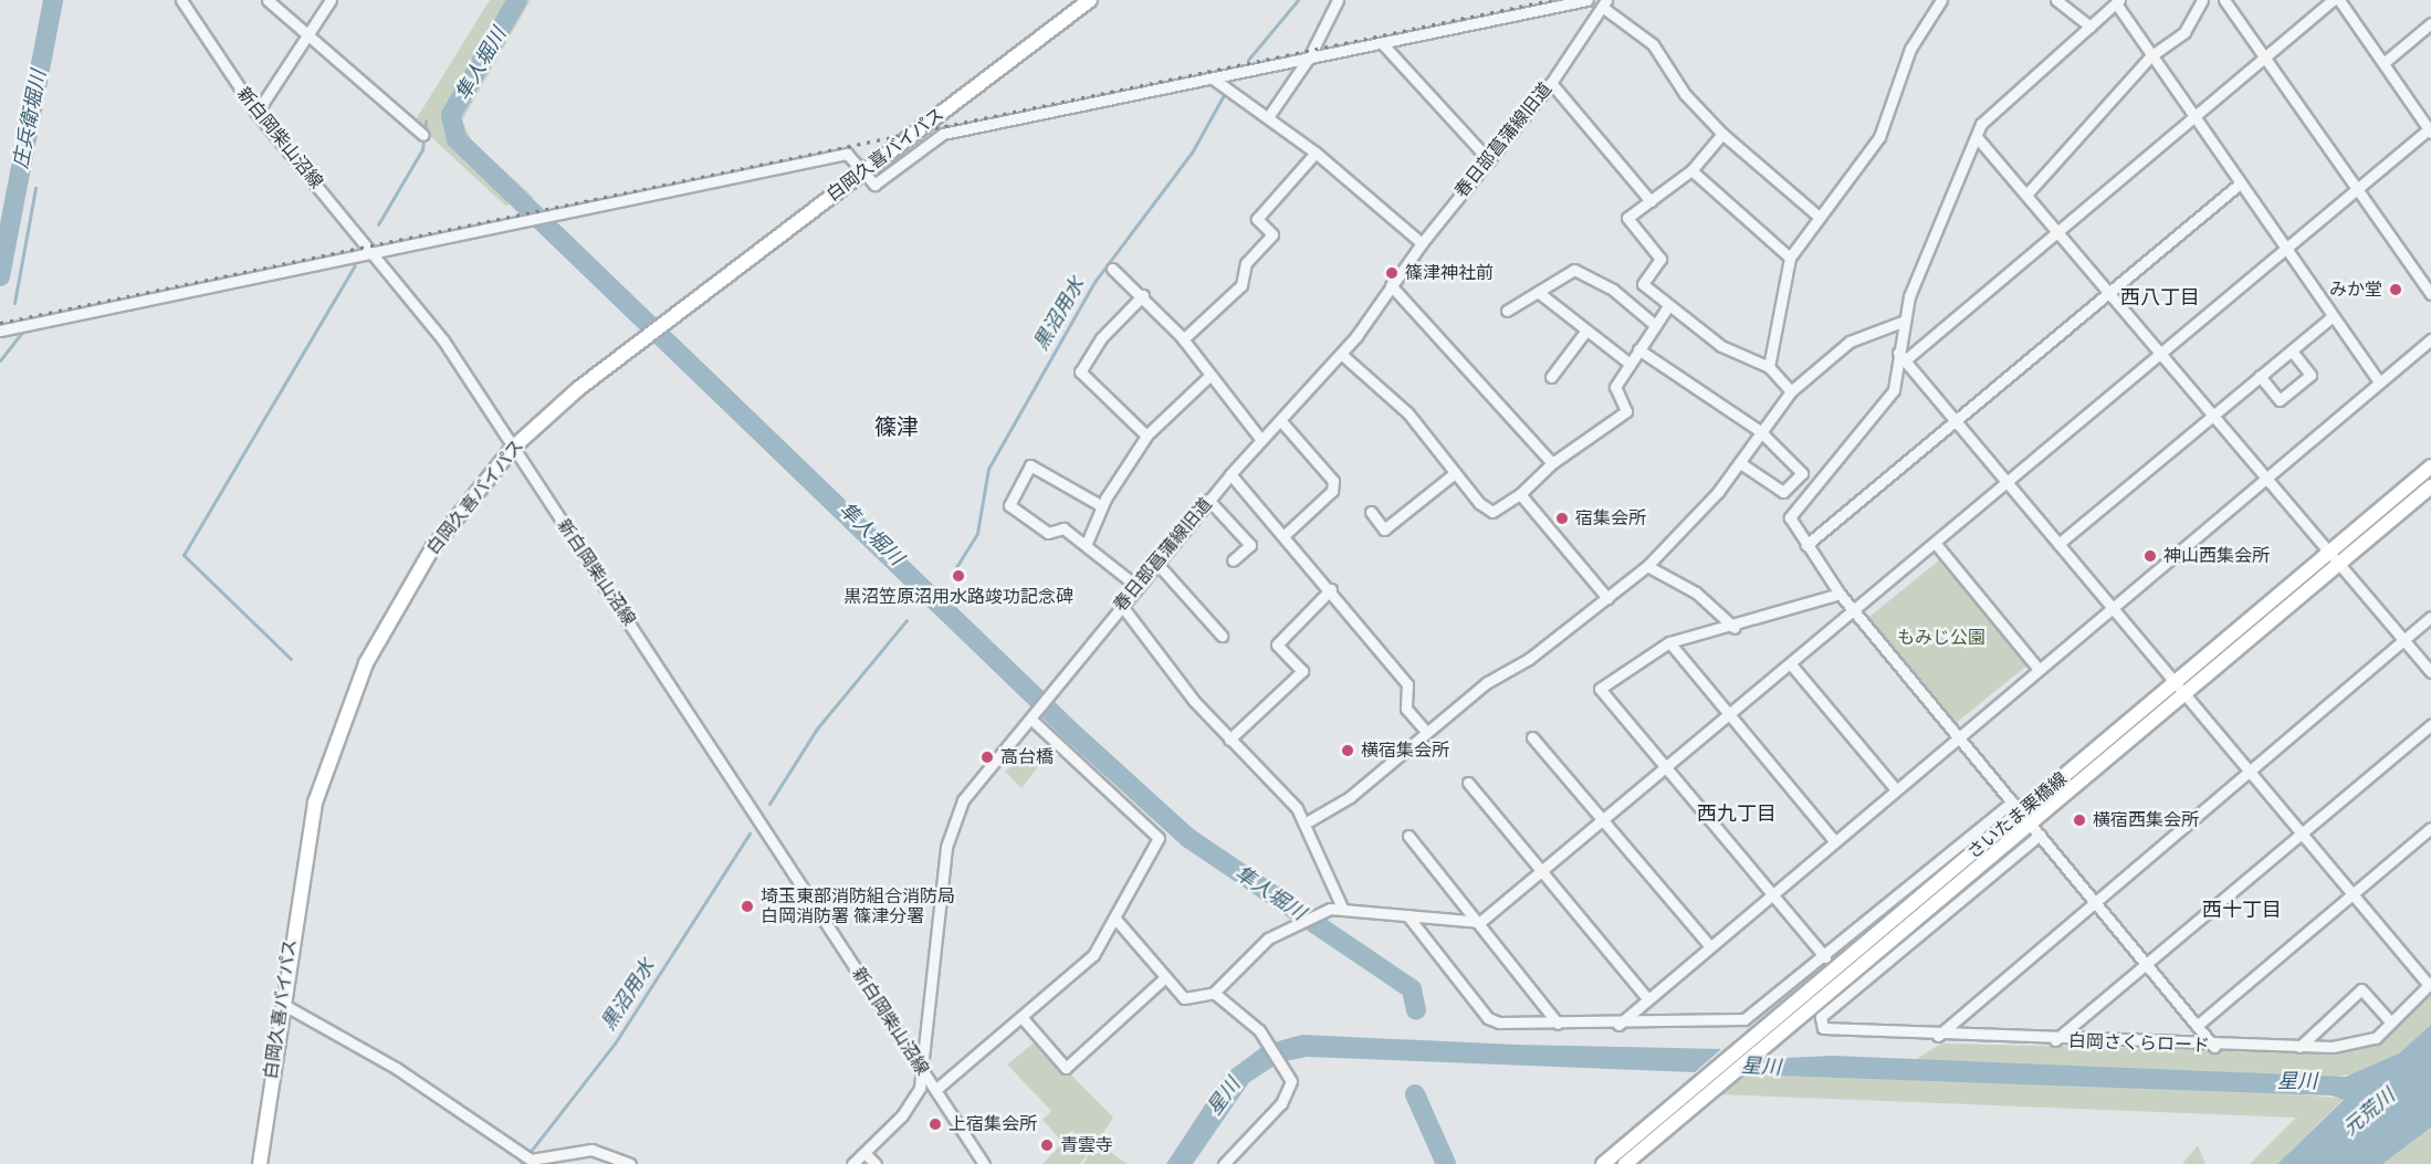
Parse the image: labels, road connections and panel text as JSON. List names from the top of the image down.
{
  "streets": {
    "main road": ["白岡久喜バイパス", "さいたま栗橋線"],
    "street": ["新白岡柴山沼線", "春日部菖蒲線旧道", "白岡さくらロード"]
  },
  "crossings": [
    ["新白岡柴山沼線", "春日部菖蒲線旧道"],
    ["新白岡柴山沼線", "白岡久喜バイパス"]
  ],
  "districts": [
    "西八丁目",
    "篠津",
    "西九丁目",
    "西十丁目"
  ],
  "water": [
    "隼人堀川",
    "庄兵衛堀川",
    "黒沼用水",
    "星川",
    "元荒川"
  ],
  "parks": ["もみじ公園"],
  "places": [
    "篠津神社前",
    "みか堂",
    "宿集会所",
    "神山西集会所",
    "黒沼笠原沼用水路竣功記念碑",
    "横宿集会所",
    "高台橋",
    "横宿西集会所",
    "埼玉東部消防組合消防局 白岡消防署 篠津分署",
    "上宿集会所",
    "青雲寺"
  ]
}
